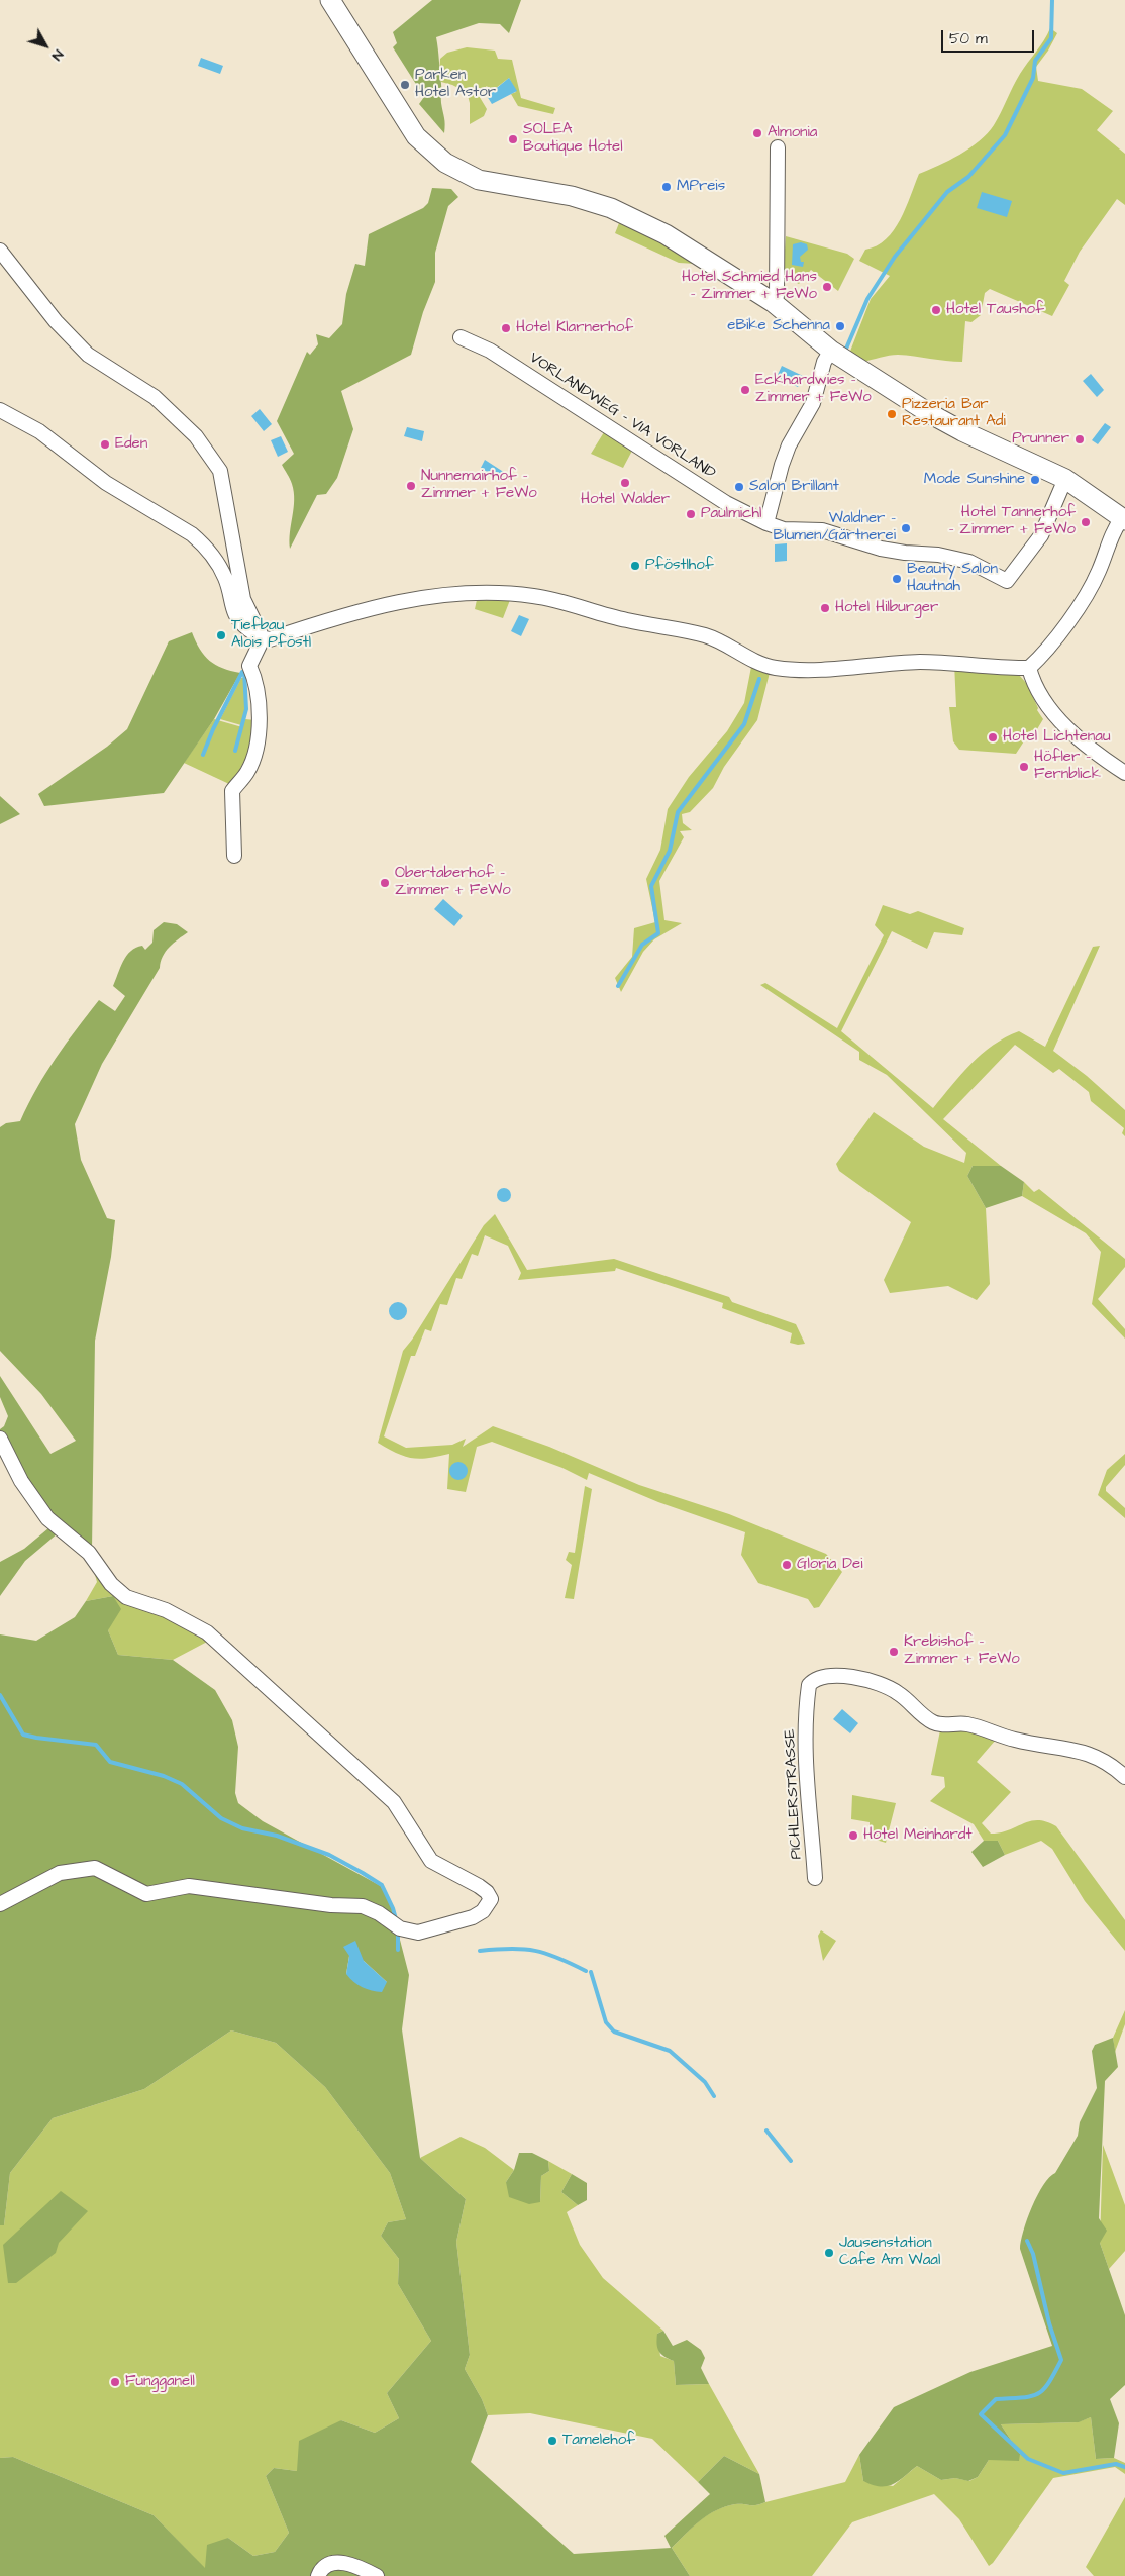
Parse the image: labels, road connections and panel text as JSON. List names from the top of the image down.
{
  "streets": {
    "street": ["VORLANDWEG - VIA VORLAND", "PICHLERSTRASSE"]
  },
  "places": [
    "Parken Hotel Astor",
    "Almonia",
    "SOLEA Boutique Hotel",
    "MPreis",
    "Hotel Schmied Hans - Zimmer + FeWo",
    "Hotel Taushof",
    "eBike Schenna",
    "Hotel Klarnerhof",
    "Eckhardwies - Zimmer + FeWo",
    "Pizzeria Bar Restaurant Adi",
    "Prunner",
    "Eden",
    "Mode Sunshine",
    "Hotel Walder",
    "Nunnemairhof - Zimmer + FeWo",
    "Salon Brillant",
    "Paulmichl",
    "Hotel Tannerhof - Zimmer + FeWo",
    "Waldner - Blumen/Gärtnerei",
    "Pföstlhof",
    "Beauty Salon Hautnah",
    "Hotel Hilburger",
    "Tiefbau Alois Pföstl",
    "Hotel Lichtenau",
    "Höfler - Fernblick",
    "Obertaberhof - Zimmer + FeWo",
    "Gloria Dei",
    "Krebishof - Zimmer + FeWo",
    "Hotel Meinhardt",
    "Jausenstation Cafe Am Waal",
    "Fungganell",
    "Tamelehof"
  ],
  "scale_bar": "50 m",
  "north": "bottom right"
}
